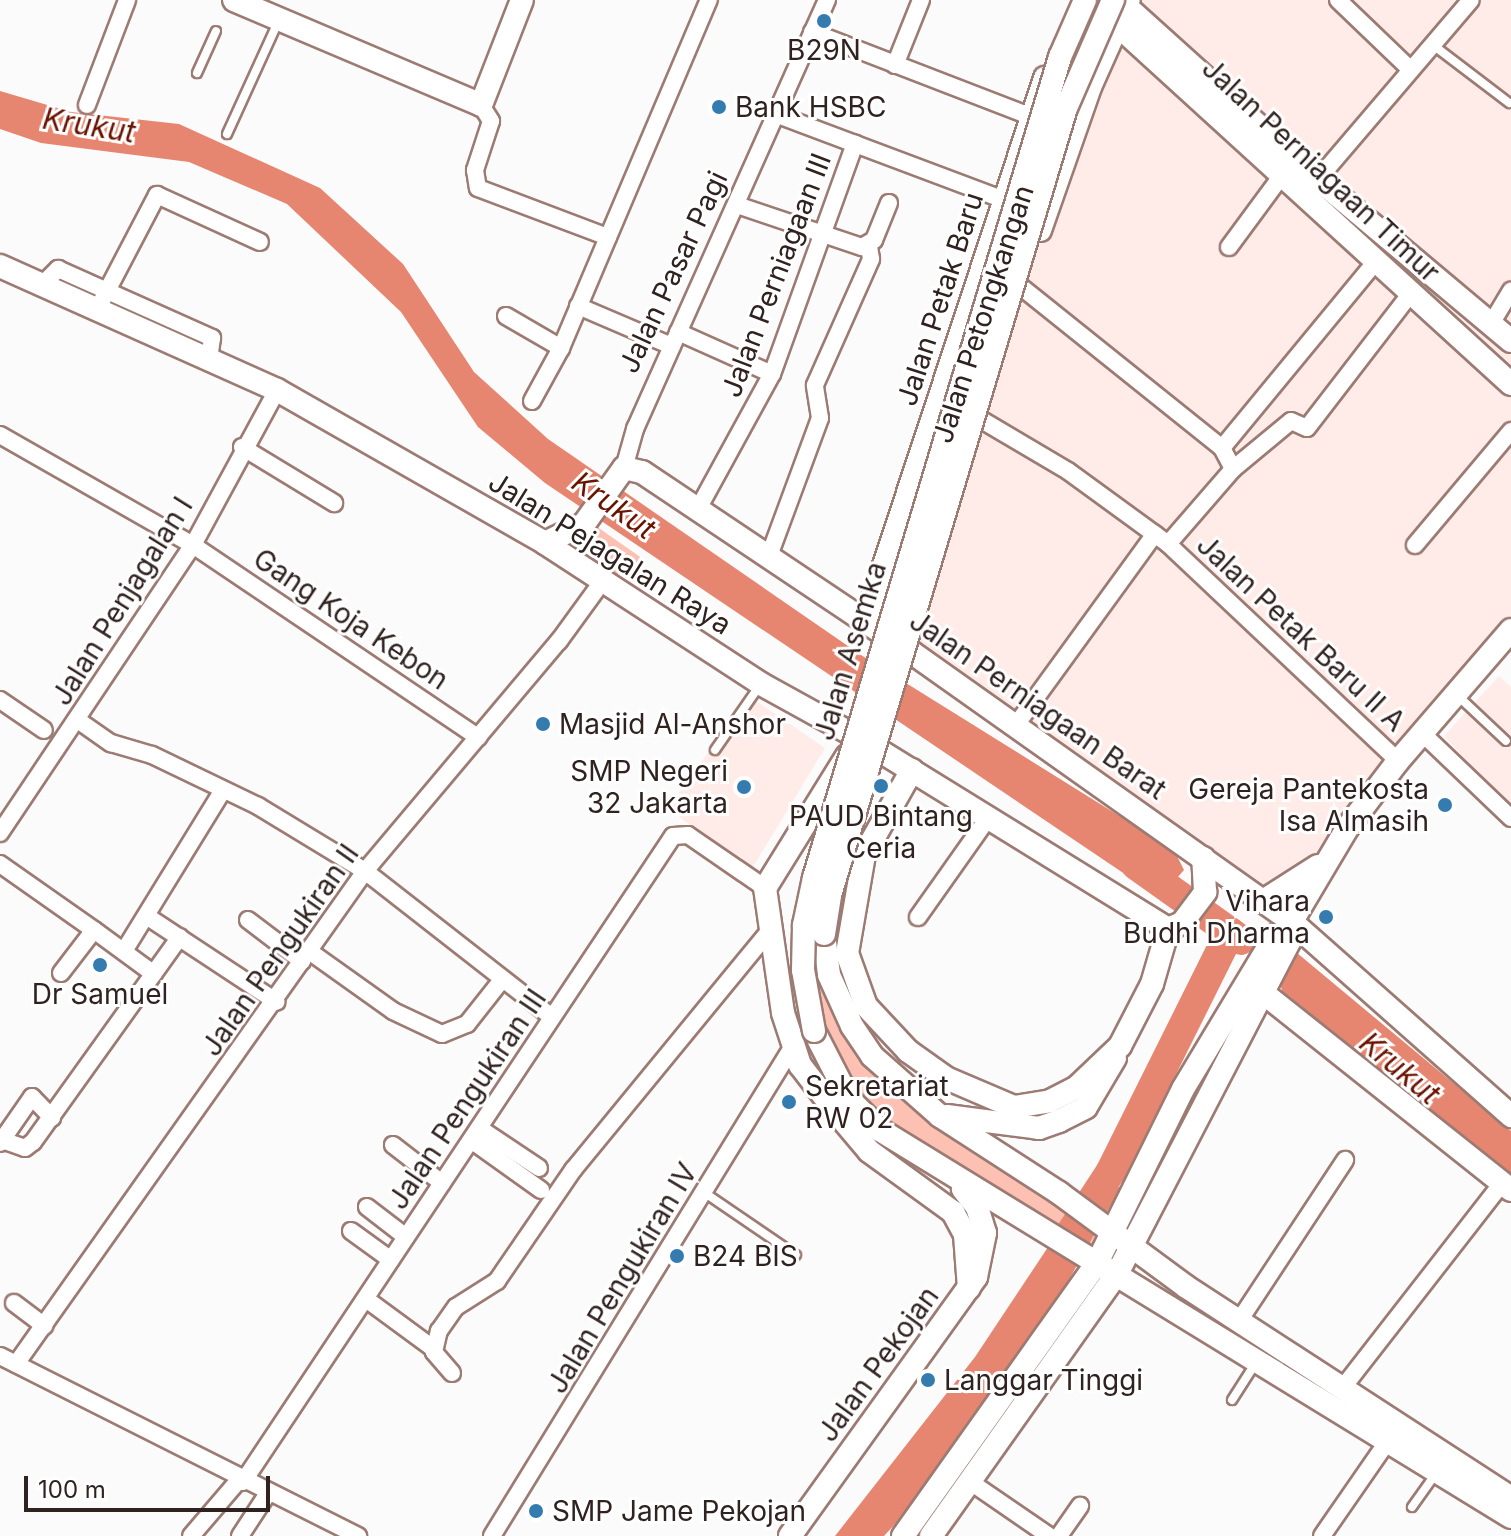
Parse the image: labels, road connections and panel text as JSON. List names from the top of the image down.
{
  "streets": {
    "street": [
      "Jalan Perniagaan Timur",
      "Jalan Pasar Pagi",
      "Jalan Perniagaan III",
      "Jalan Petak Baru",
      "Jalan Petongkangan",
      "Jalan Pejagalan Raya",
      "Jalan Penjagalan I",
      "Gang Koja Kebon",
      "Jalan Petak Baru II A",
      "Jalan Asemka",
      "Jalan Perniagaan Barat",
      "Jalan Pengukiran II",
      "Jalan Pengukiran III",
      "Jalan Pengukiran IV",
      "Jalan Pekojan"
    ]
  },
  "crossings": [
    ["Jalan Perniagaan Timur", "Jalan Petak Baru"],
    ["Jalan Perniagaan Timur", "Jalan Petongkangan"],
    ["Jalan Perniagaan Timur", "Jalan Petak Baru II A"],
    ["Jalan Perniagaan Timur", "Jalan Asemka"],
    ["Jalan Pasar Pagi", "Jalan Perniagaan III"],
    ["Jalan Pasar Pagi", "Jalan Pejagalan Raya"],
    ["Jalan Pasar Pagi", "Jalan Perniagaan Barat"],
    ["Jalan Perniagaan III", "Jalan Petak Baru"],
    ["Jalan Perniagaan III", "Jalan Perniagaan Barat"],
    ["Jalan Petak Baru", "Jalan Asemka"],
    ["Jalan Petak Baru", "Jalan Perniagaan Barat"],
    ["Jalan Petongkangan", "Jalan Petak Baru II A"],
    ["Jalan Petongkangan", "Jalan Asemka"],
    ["Jalan Petongkangan", "Jalan Perniagaan Barat"],
    ["Jalan Pejagalan Raya", "Jalan Penjagalan I"],
    ["Jalan Pejagalan Raya", "Jalan Pengukiran II"],
    ["Jalan Penjagalan I", "Gang Koja Kebon"],
    ["Gang Koja Kebon", "Jalan Pengukiran II"],
    ["Jalan Petak Baru II A", "Jalan Perniagaan Barat"],
    ["Jalan Pengukiran III", "Jalan Pekojan"],
    ["Jalan Pengukiran IV", "Jalan Pekojan"]
  ],
  "water": ["Krukut"],
  "places": [
    "B29N",
    "Bank HSBC",
    "Masjid Al-Anshor",
    "PAUD Bintang Ceria",
    "SMP Negeri 32 Jakarta",
    "Gereja Pantekosta Isa Almasih",
    "Vihara Budhi Dharma",
    "Dr Samuel",
    "Sekretariat RW 02",
    "B24 BIS",
    "Langgar Tinggi",
    "SMP Jame Pekojan"
  ],
  "scale_bar": "100 m"
}
